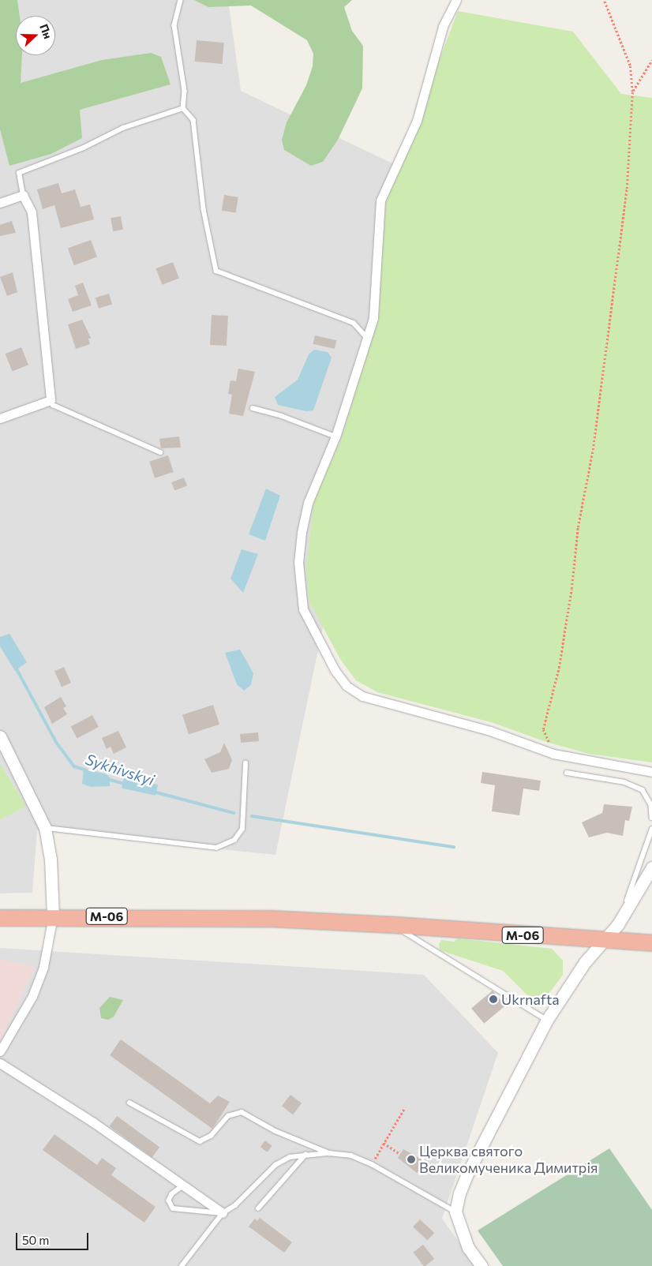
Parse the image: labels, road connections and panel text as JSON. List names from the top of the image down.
{
  "streets": {
    "highway": ["М-06"]
  },
  "water": ["Sykhivskyi"],
  "places": ["Ukrnafta", "Церква святого Великомученика Димитрія"],
  "scale_bar": "50 m",
  "north": "right"
}
